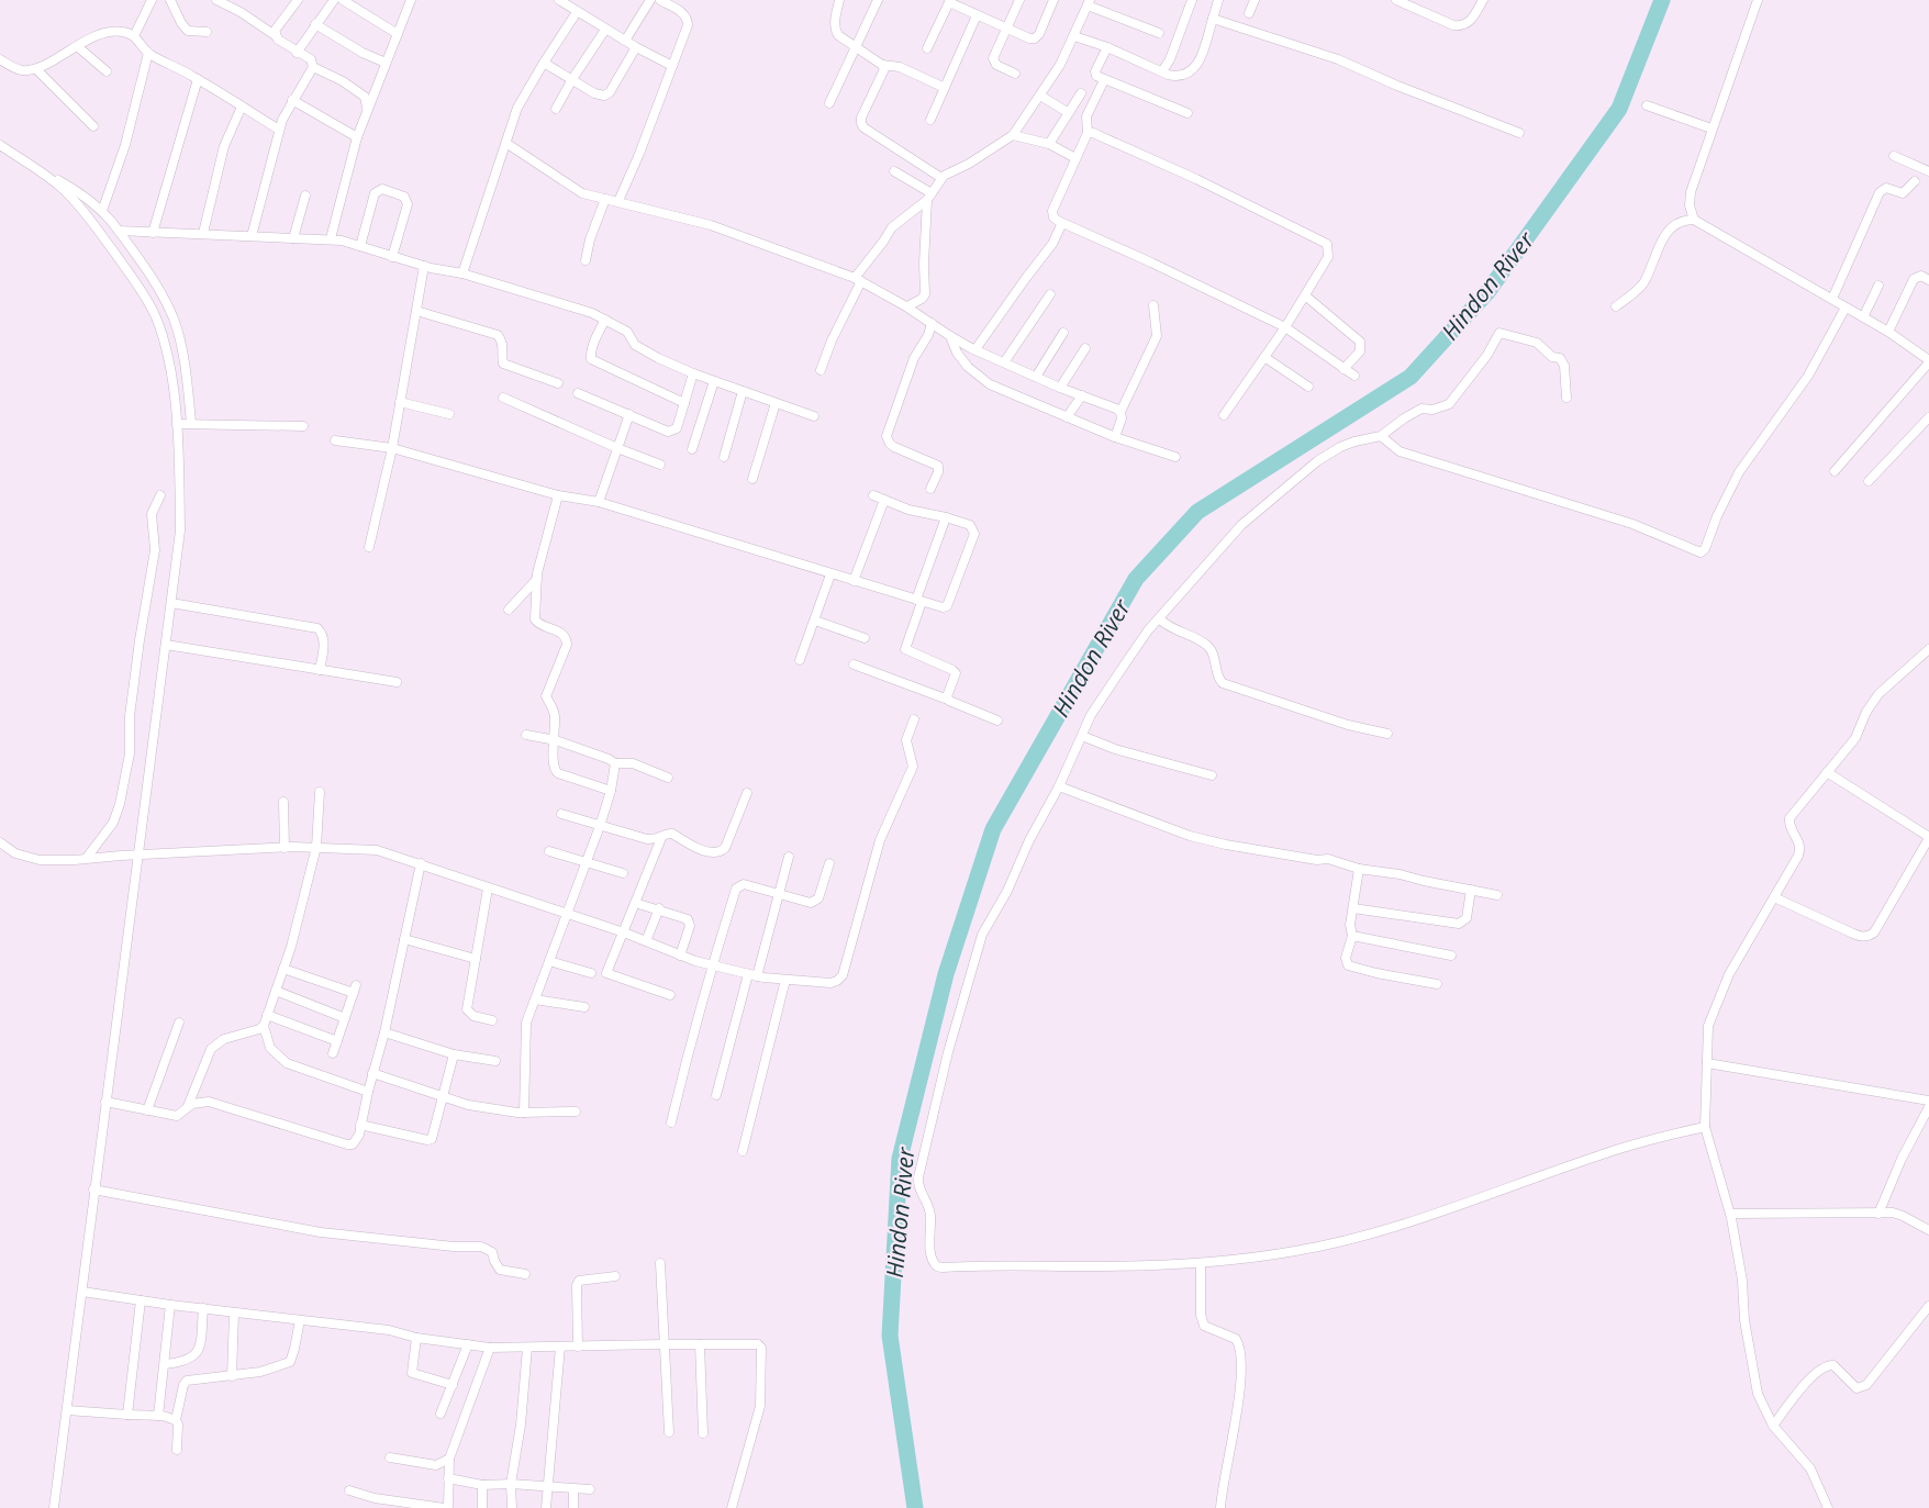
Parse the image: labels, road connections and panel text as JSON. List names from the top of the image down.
{
  "water": ["Hindon River"]
}
